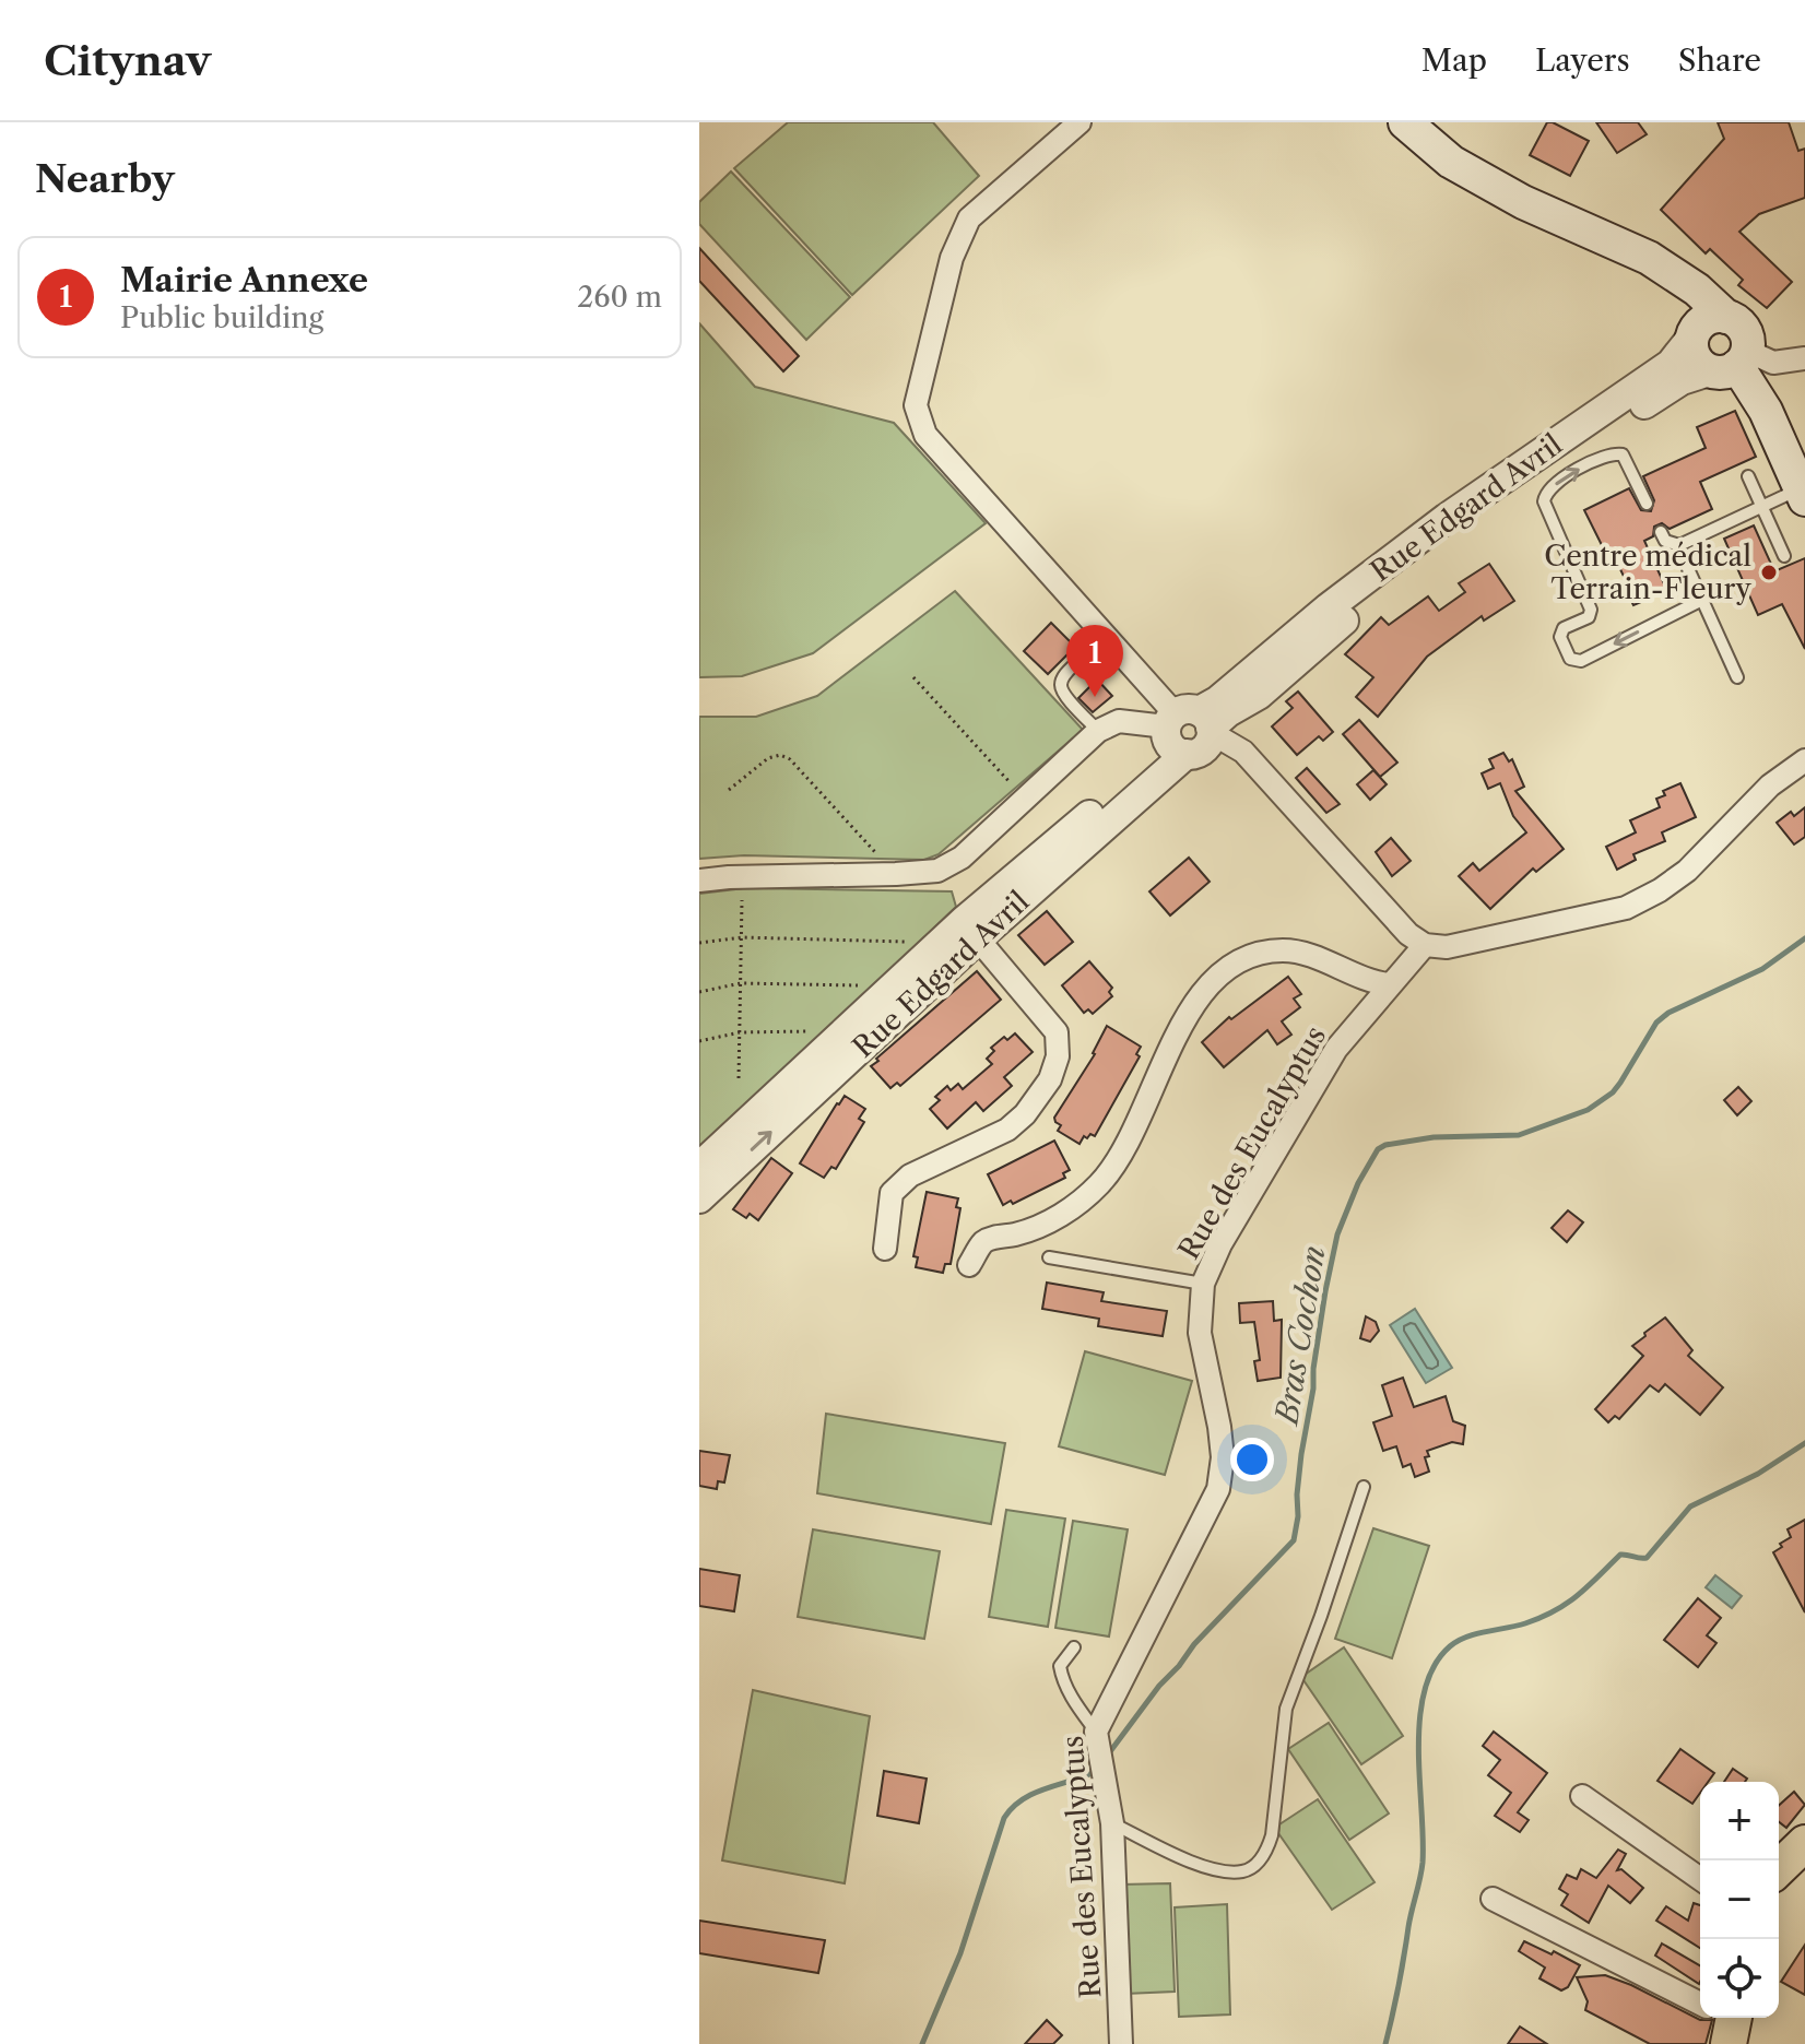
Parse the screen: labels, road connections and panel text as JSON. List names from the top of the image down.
{
  "streets": {
    "street": ["Rue Edgard Avril", "Rue des Eucalyptus"]
  },
  "water": ["Bras Cochon"],
  "places": ["Centre médical Terrain-Fleury"],
  "page": {
    "header": "Citynav",
    "nav": ["Map", "Layers", "Share"],
    "heading": "Nearby",
    "list": [
      {
        "mark": "1",
        "name": "Mairie Annexe",
        "note": "Public building",
        "value": "260 m"
      }
    ],
    "pins": "1",
    "map_buttons": ["+", "−"]
  }
}
